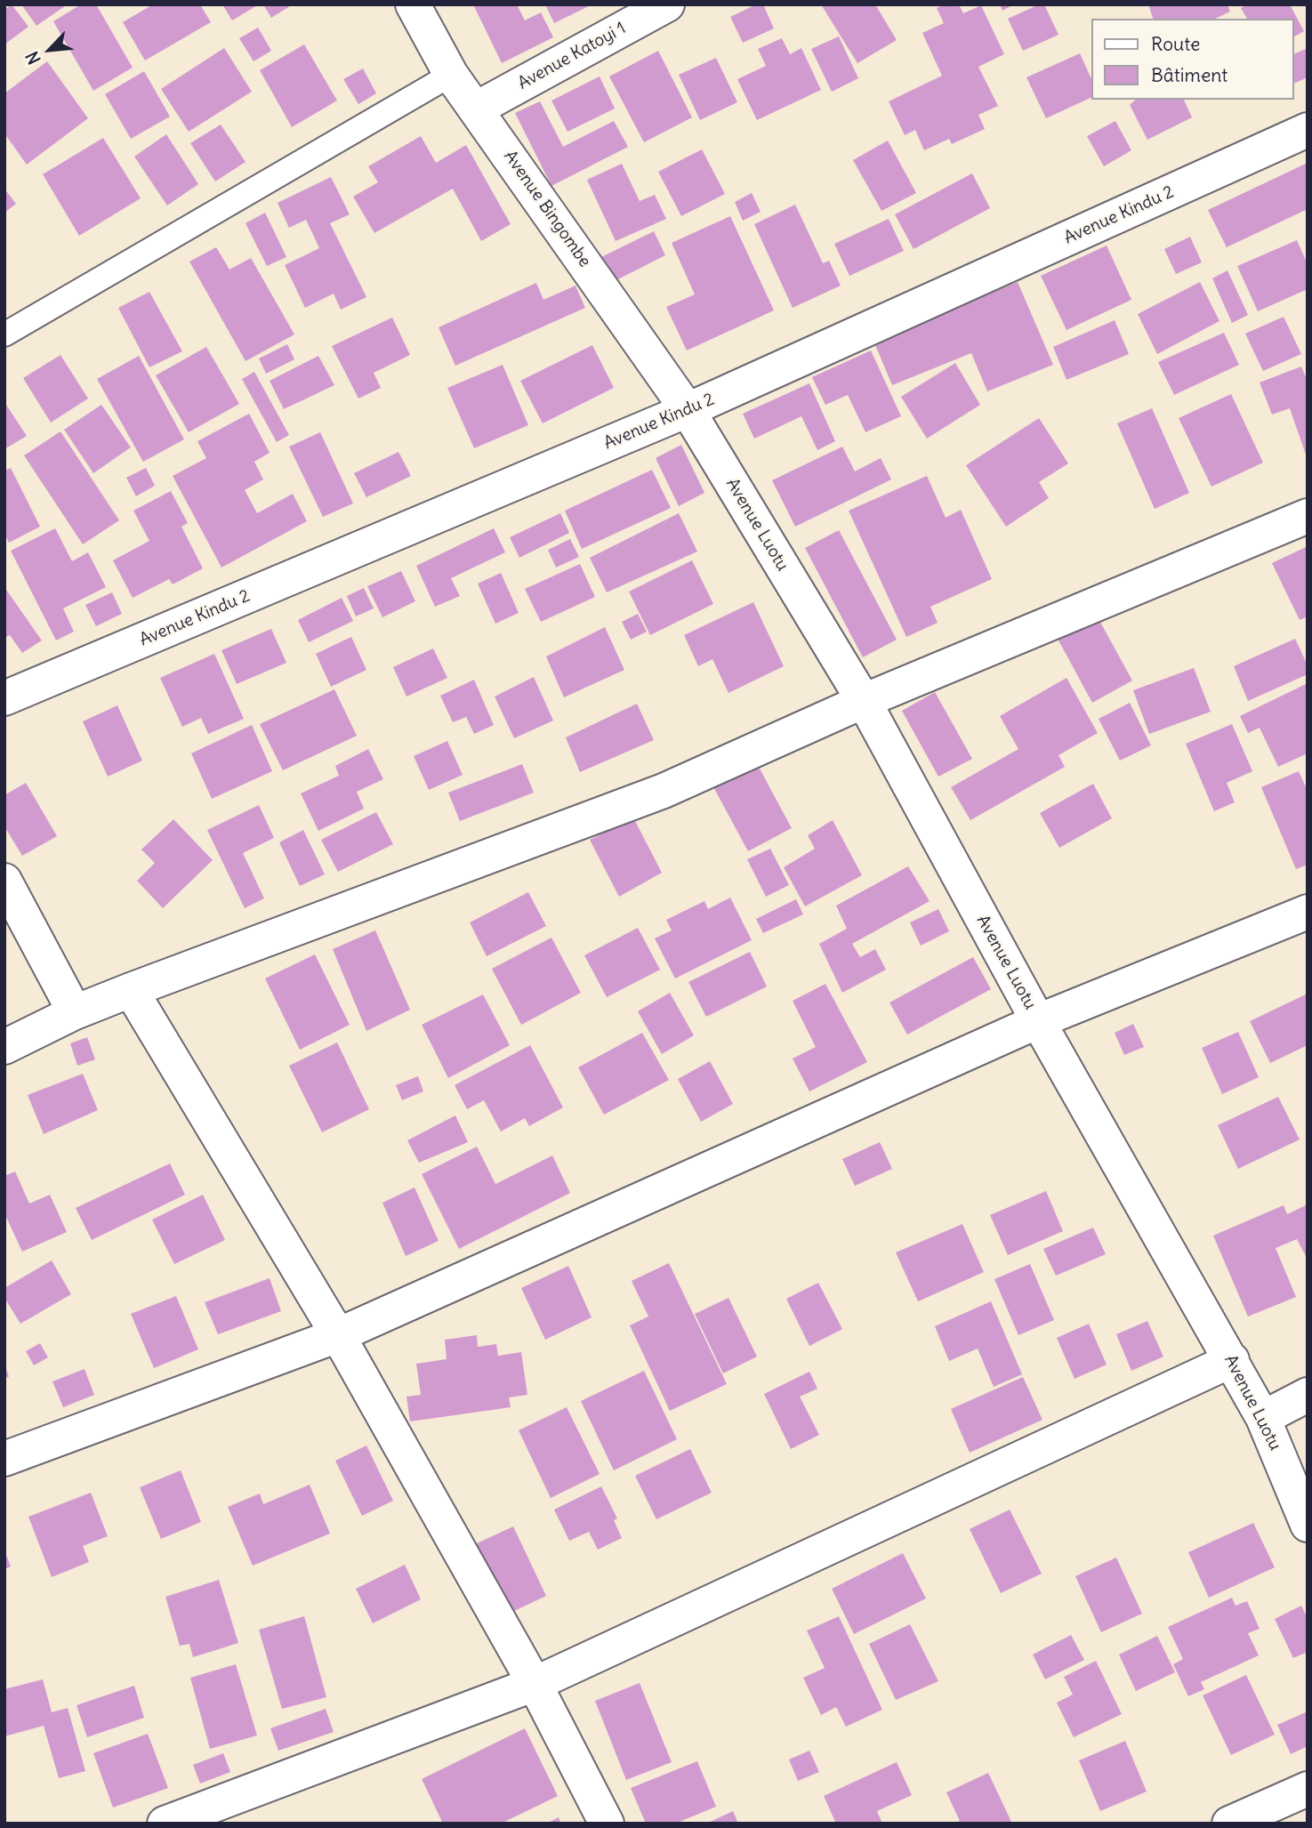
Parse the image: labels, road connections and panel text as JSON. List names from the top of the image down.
{
  "streets": {
    "street": [
      "Avenue Katoyi 1",
      "Avenue Bingombe",
      "Avenue Kindu 2",
      "Avenue Luotu"
    ]
  },
  "crossings": [
    ["Avenue Katoyi 1", "Avenue Bingombe"],
    ["Avenue Bingombe", "Avenue Kindu 2"],
    ["Avenue Bingombe", "Avenue Luotu"],
    ["Avenue Kindu 2", "Avenue Luotu"]
  ],
  "legend": ["Route", "Bâtiment"],
  "north": "bottom left"
}
